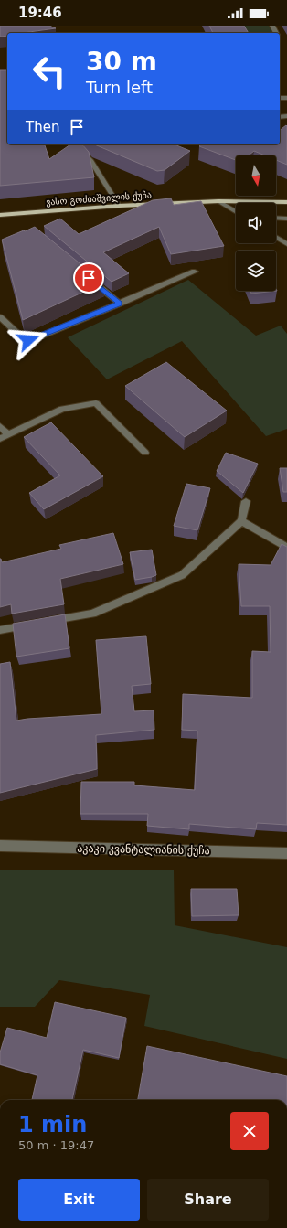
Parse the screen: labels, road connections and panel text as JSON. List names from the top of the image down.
{
  "streets": {
    "main road": ["ვასო გოძიაშვილის ქუჩა"],
    "street": ["აკაკი კვანტალიანის ქუჩა"]
  },
  "north": "bottom",
  "page": {
    "status": "19:46",
    "turn": ["30 m", "Turn left"],
    "then": "Then",
    "heading": ["1 min", "50 m · 19:47"],
    "buttons": ["Exit", "Share"]
  }
}
